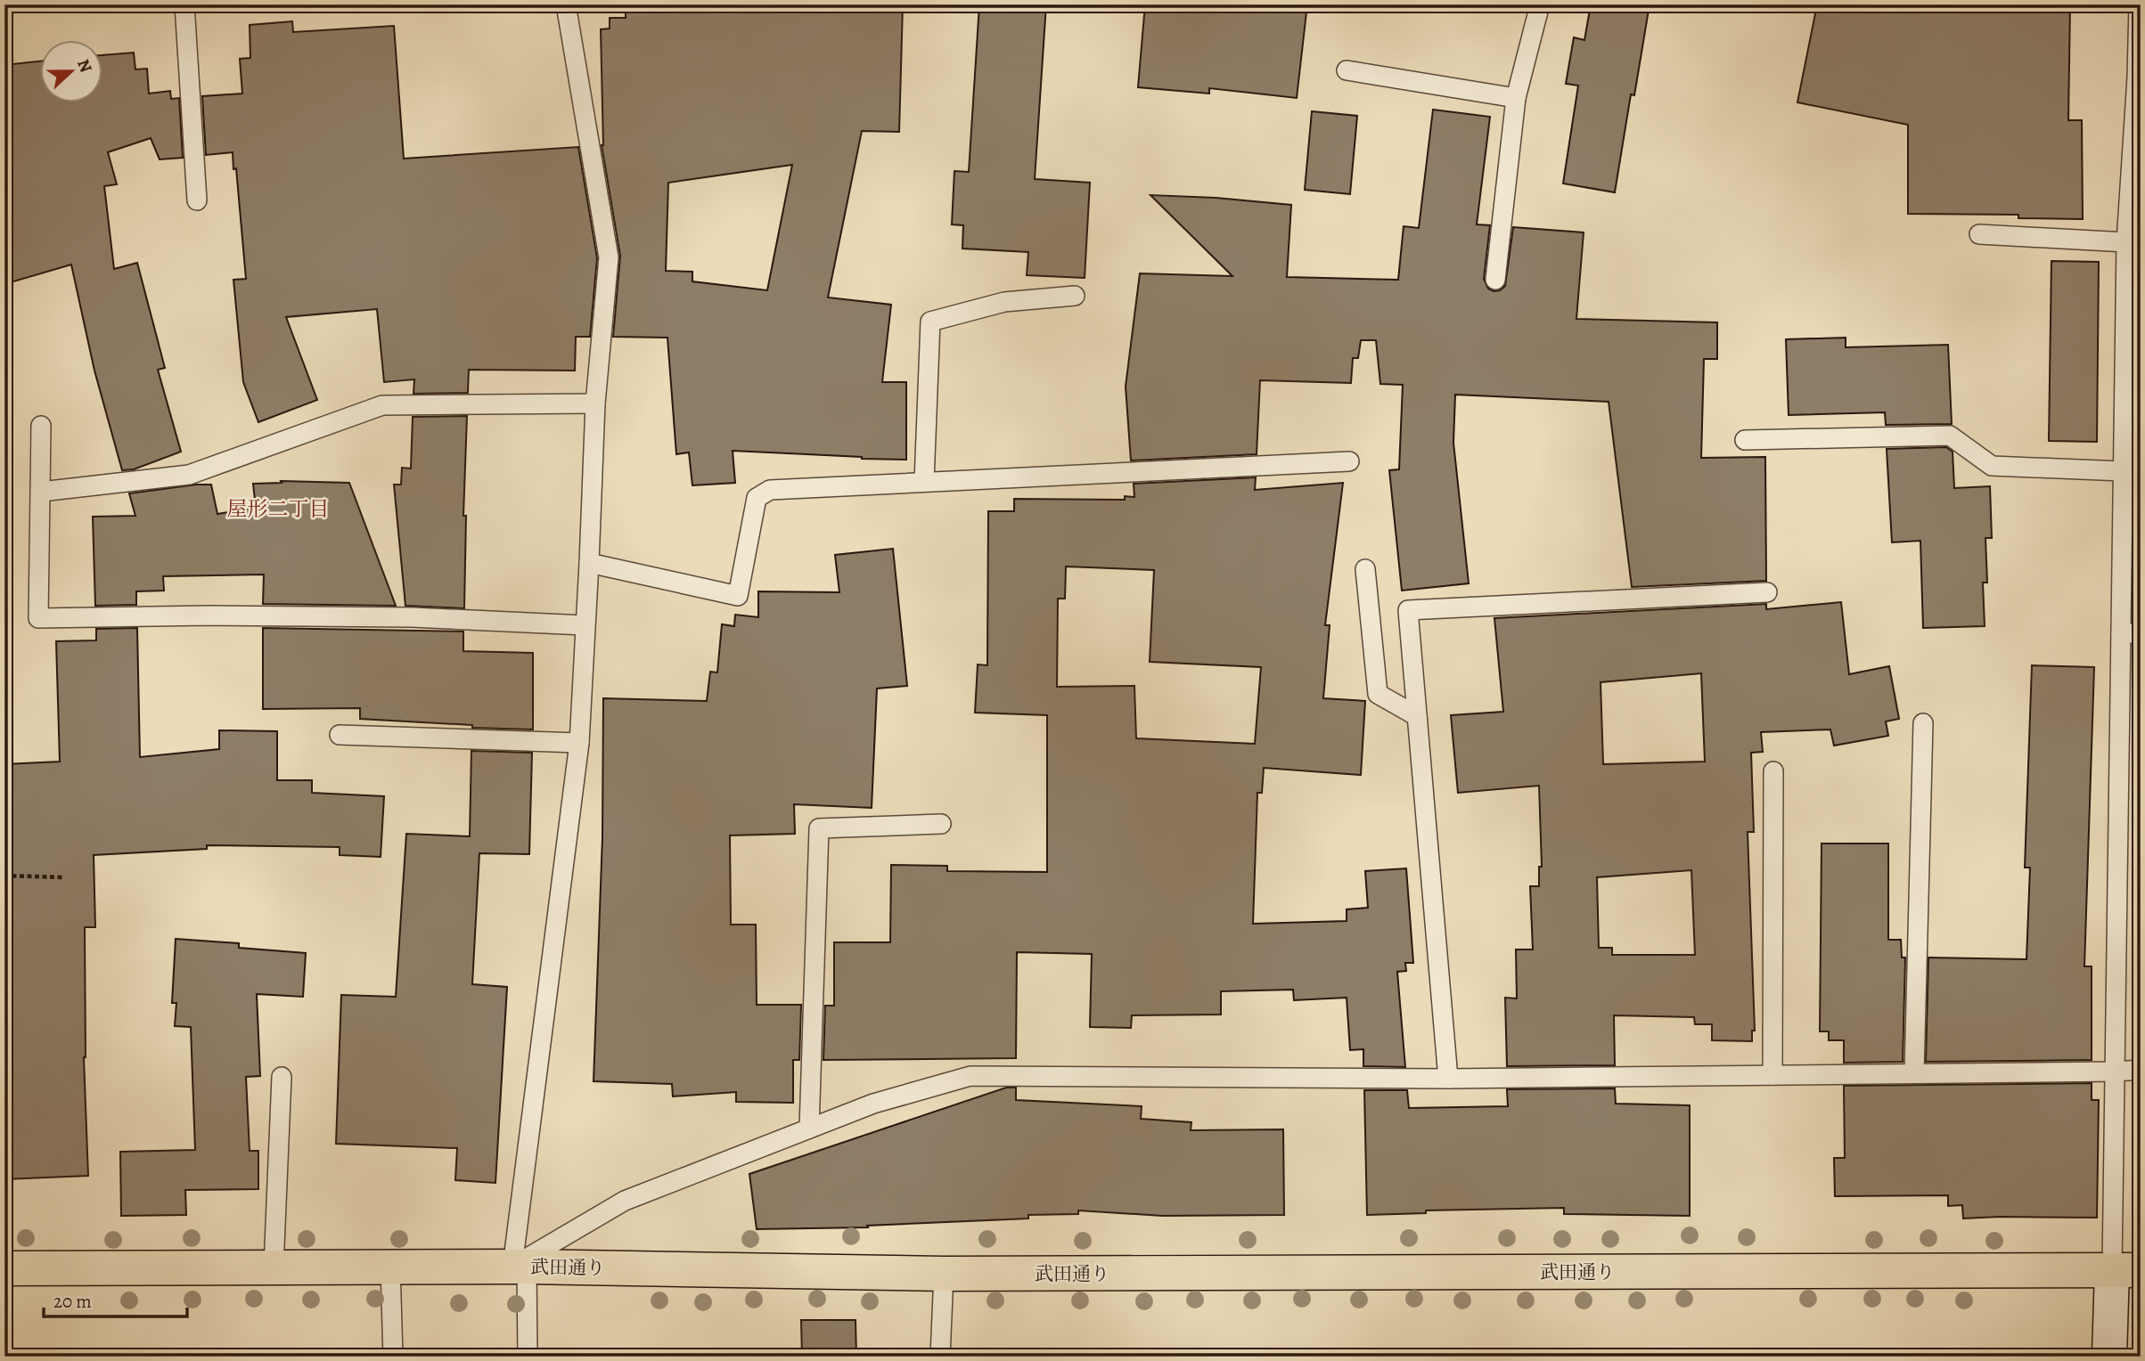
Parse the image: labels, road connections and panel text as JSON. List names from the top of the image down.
{
  "streets": {
    "main road": ["武田通り"]
  },
  "districts": ["屋形二丁目"],
  "scale_bar": "20 m",
  "north": "right"
}
